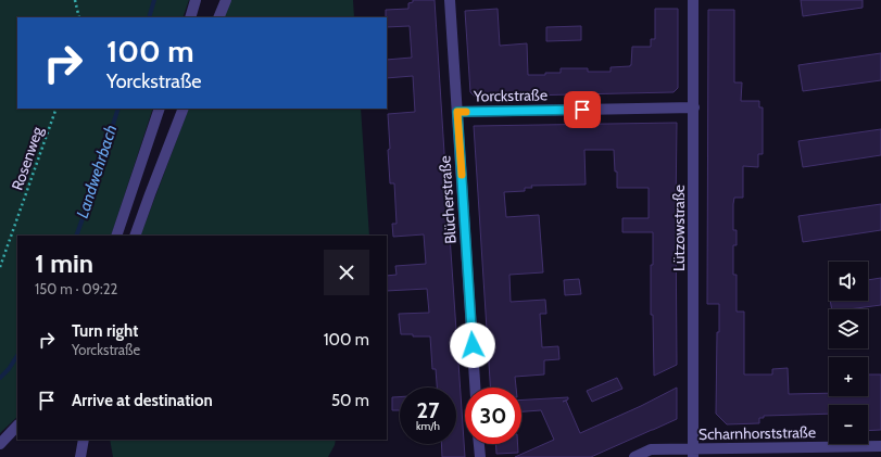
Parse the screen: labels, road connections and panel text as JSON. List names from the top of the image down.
{
  "streets": {
    "street": [
      "Yorckstraße",
      "Blücherstraße",
      "Lützowstraße",
      "Scharnhorststraße"
    ],
    "path": ["Rosenweg"]
  },
  "crossings": [
    ["Yorckstraße", "Blücherstraße"],
    ["Yorckstraße", "Lützowstraße"],
    ["Lützowstraße", "Scharnhorststraße"]
  ],
  "water": ["Landwehrbach"],
  "page": {
    "turn": ["100 m", "Yorckstraße"],
    "heading": ["1 min", "150 m · 09:22"],
    "map_buttons": ["+", "−"],
    "list": [
      {
        "name": "Turn right",
        "note": "Yorckstraße",
        "value": "100 m"
      },
      {
        "name": "Arrive at destination",
        "value": "50 m"
      }
    ],
    "speed": "27 km/h",
    "limit": "30"
  }
}
